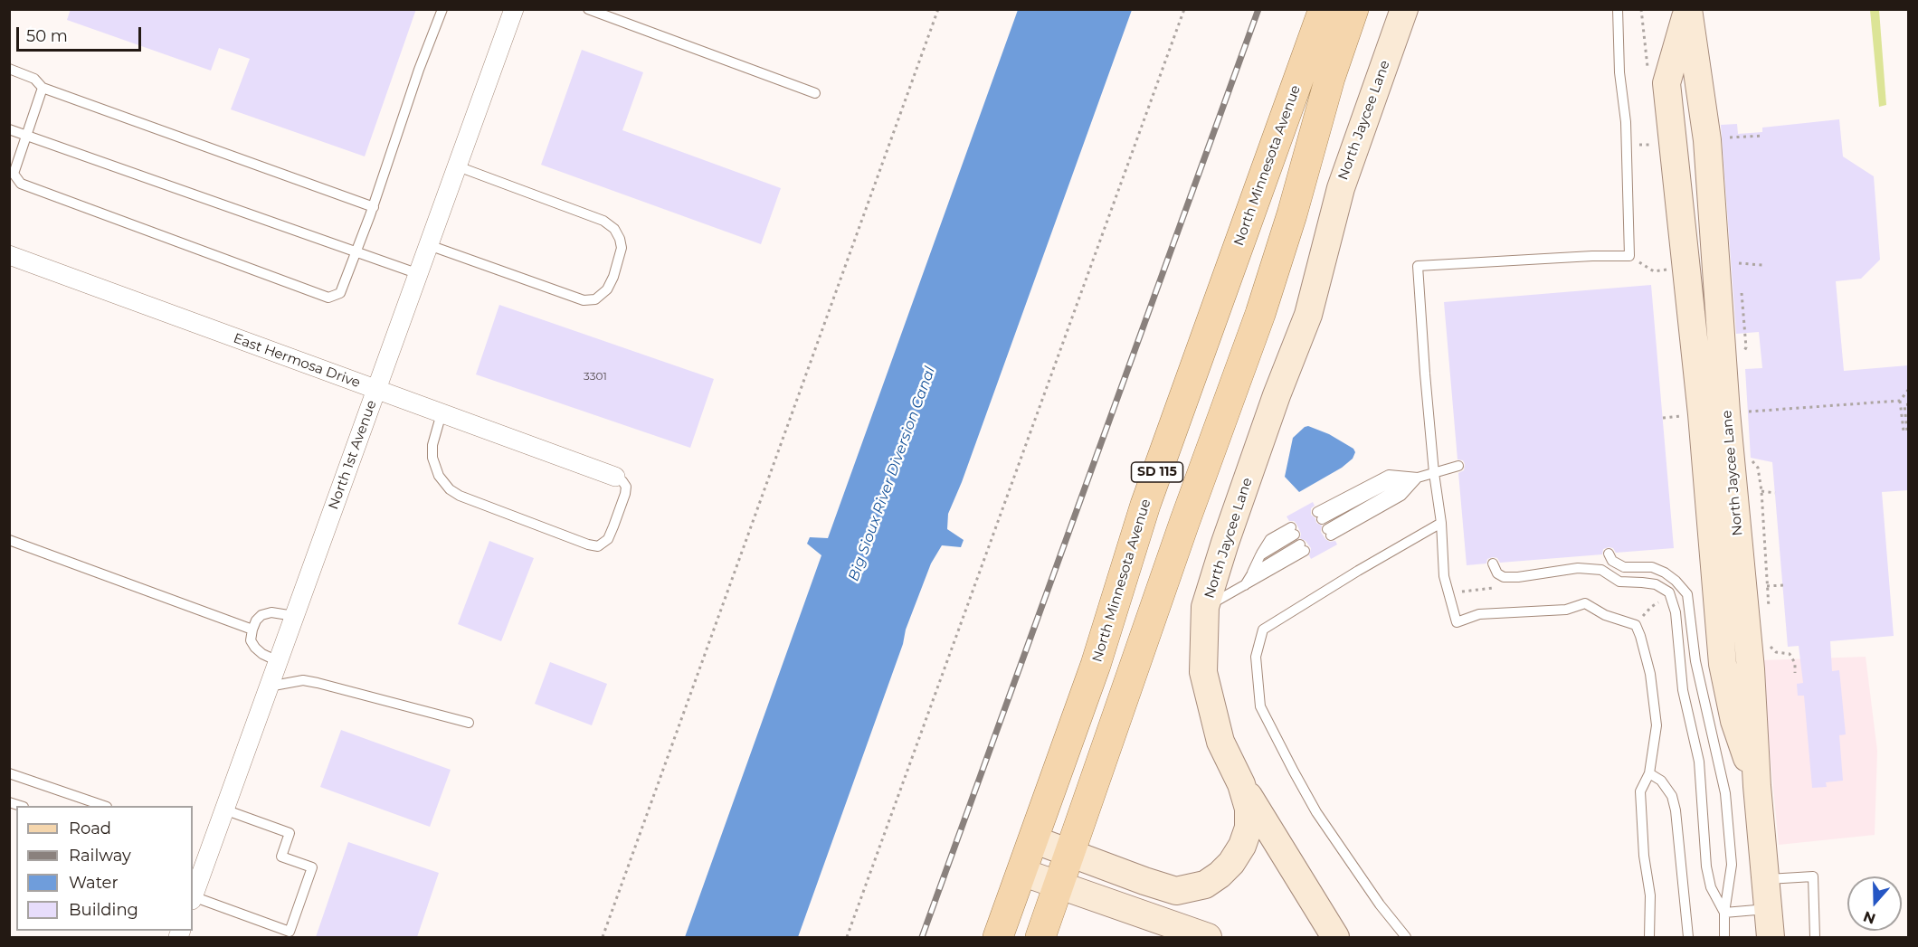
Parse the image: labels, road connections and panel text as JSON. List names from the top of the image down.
{
  "streets": {
    "main road": ["North Jaycee Lane", "North Minnesota Avenue", "SD 115"],
    "street": ["East Hermosa Drive", "North 1st Avenue"]
  },
  "crossings": [
    ["North Jaycee Lane", "North Minnesota Avenue"],
    ["North Jaycee Lane", "SD 115"],
    ["East Hermosa Drive", "North 1st Avenue"]
  ],
  "water": ["Big Sioux River Diversion Canal"],
  "house_numbers": ["3301"],
  "legend": [
    "Road",
    "Railway",
    "Water",
    "Building"
  ],
  "scale_bar": "50 m",
  "north": "bottom"
}
